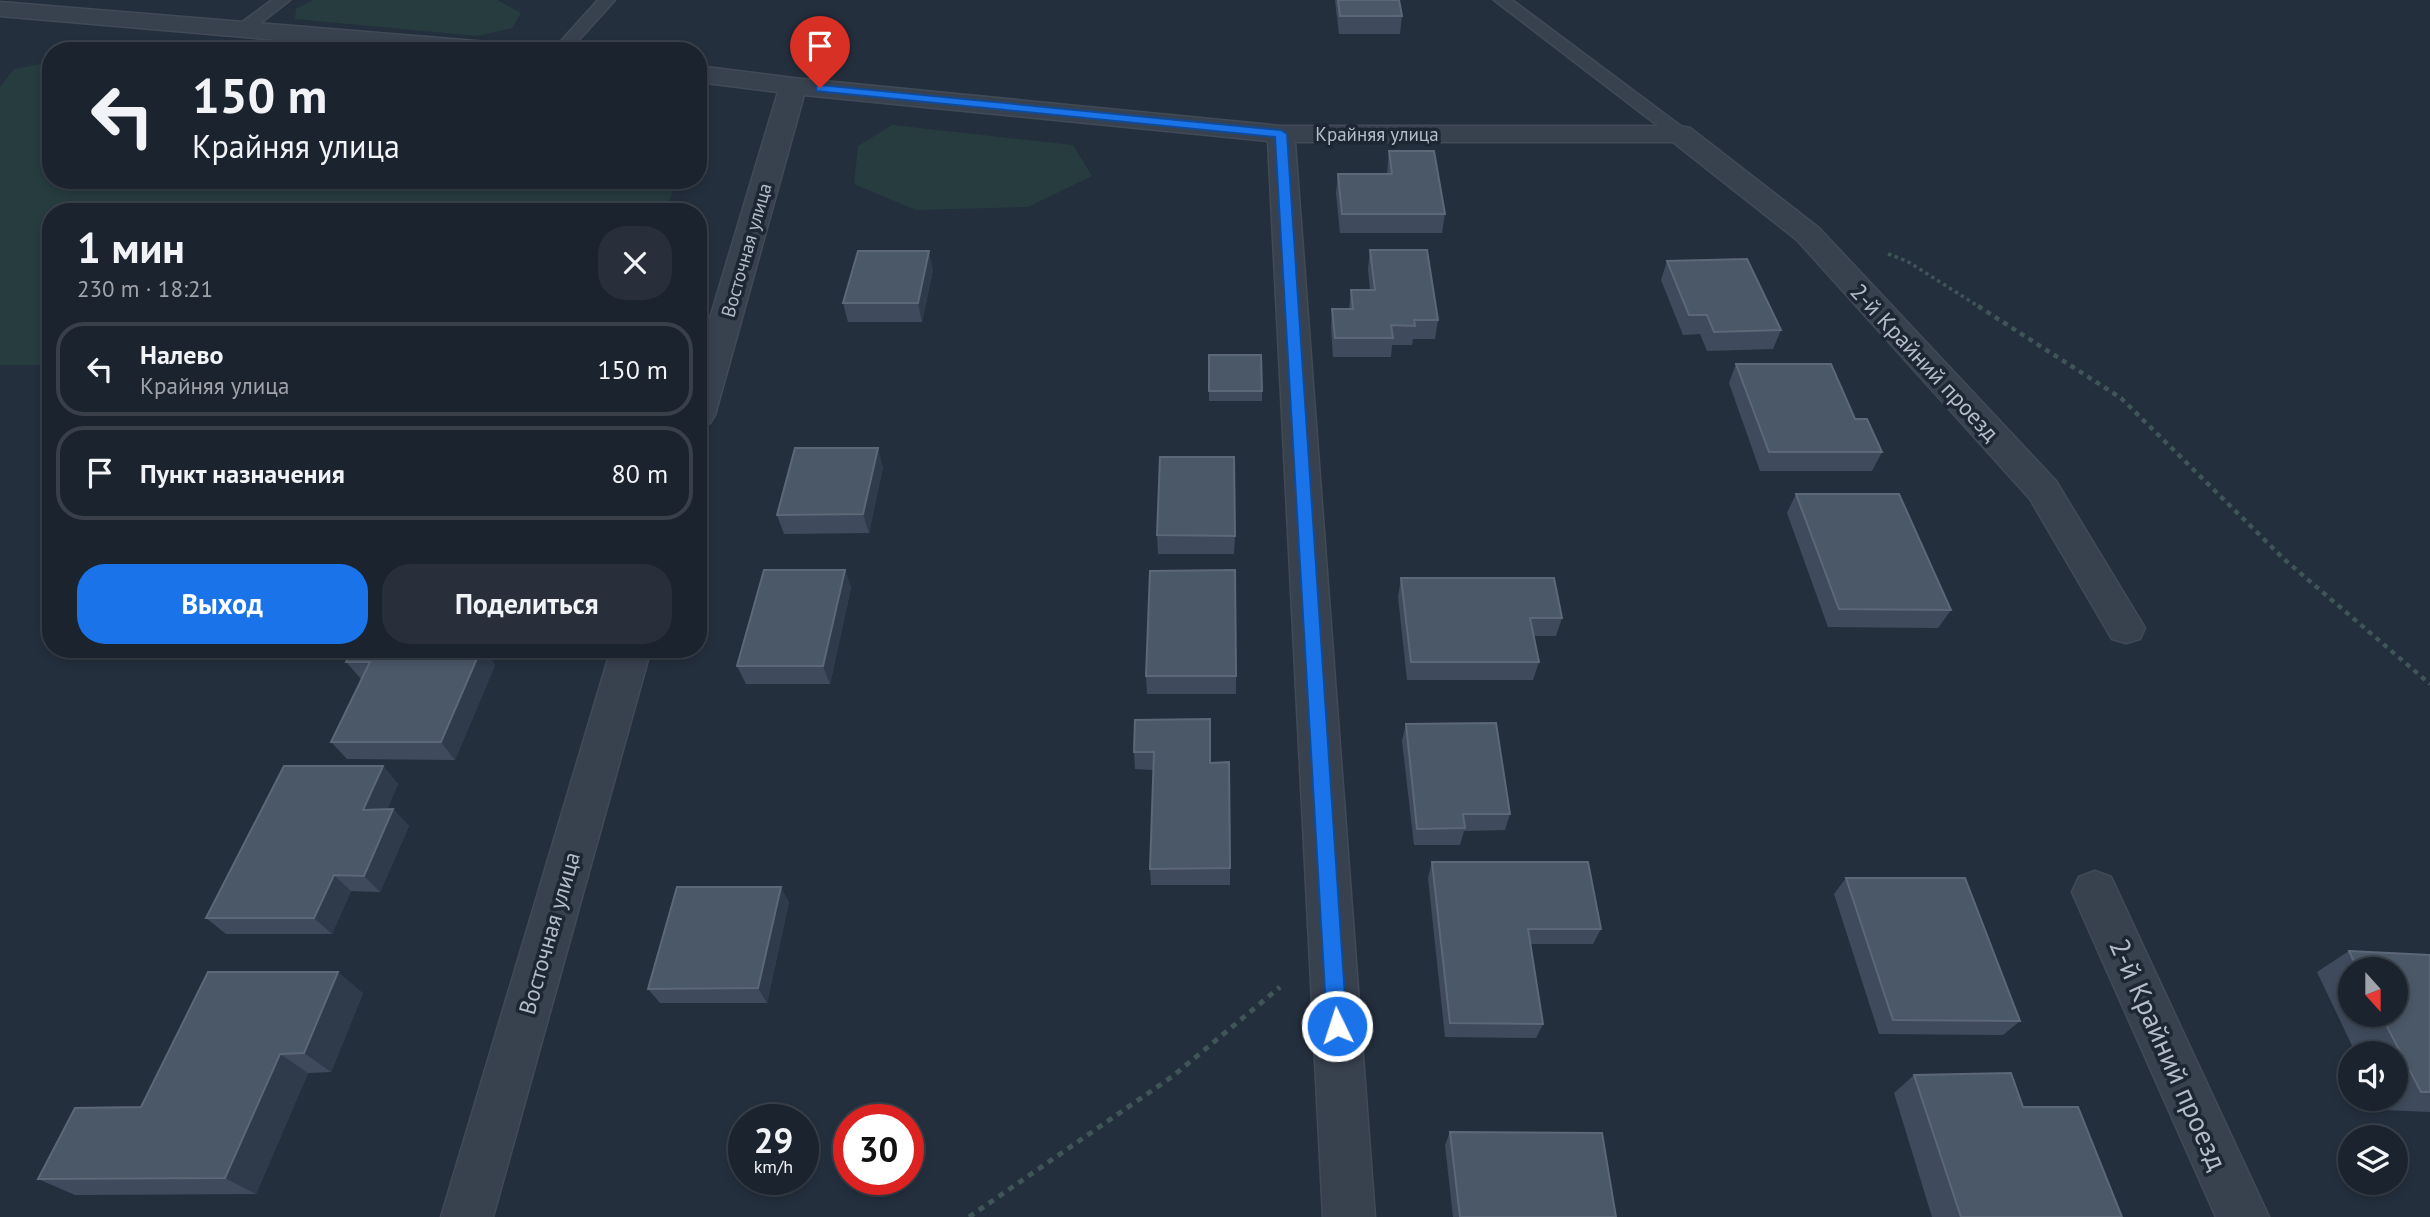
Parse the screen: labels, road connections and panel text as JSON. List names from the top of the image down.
{
  "streets": {
    "street": ["Крайняя улица", "Восточная улица", "2-й Крайний проезд"]
  },
  "crossings": [
    ["Крайняя улица", "Восточная улица"],
    ["Крайняя улица", "2-й Крайний проезд"]
  ],
  "north": "bottom",
  "page": {
    "turn": ["150 m", "Крайняя улица"],
    "heading": ["1 мин", "230 m · 18:21"],
    "list": [
      {
        "name": "Налево",
        "note": "Крайняя улица",
        "value": "150 m"
      },
      {
        "name": "Пункт назначения",
        "value": "80 m"
      }
    ],
    "buttons": ["Выход", "Поделиться"],
    "speed": "29 km/h",
    "limit": "30"
  }
}
